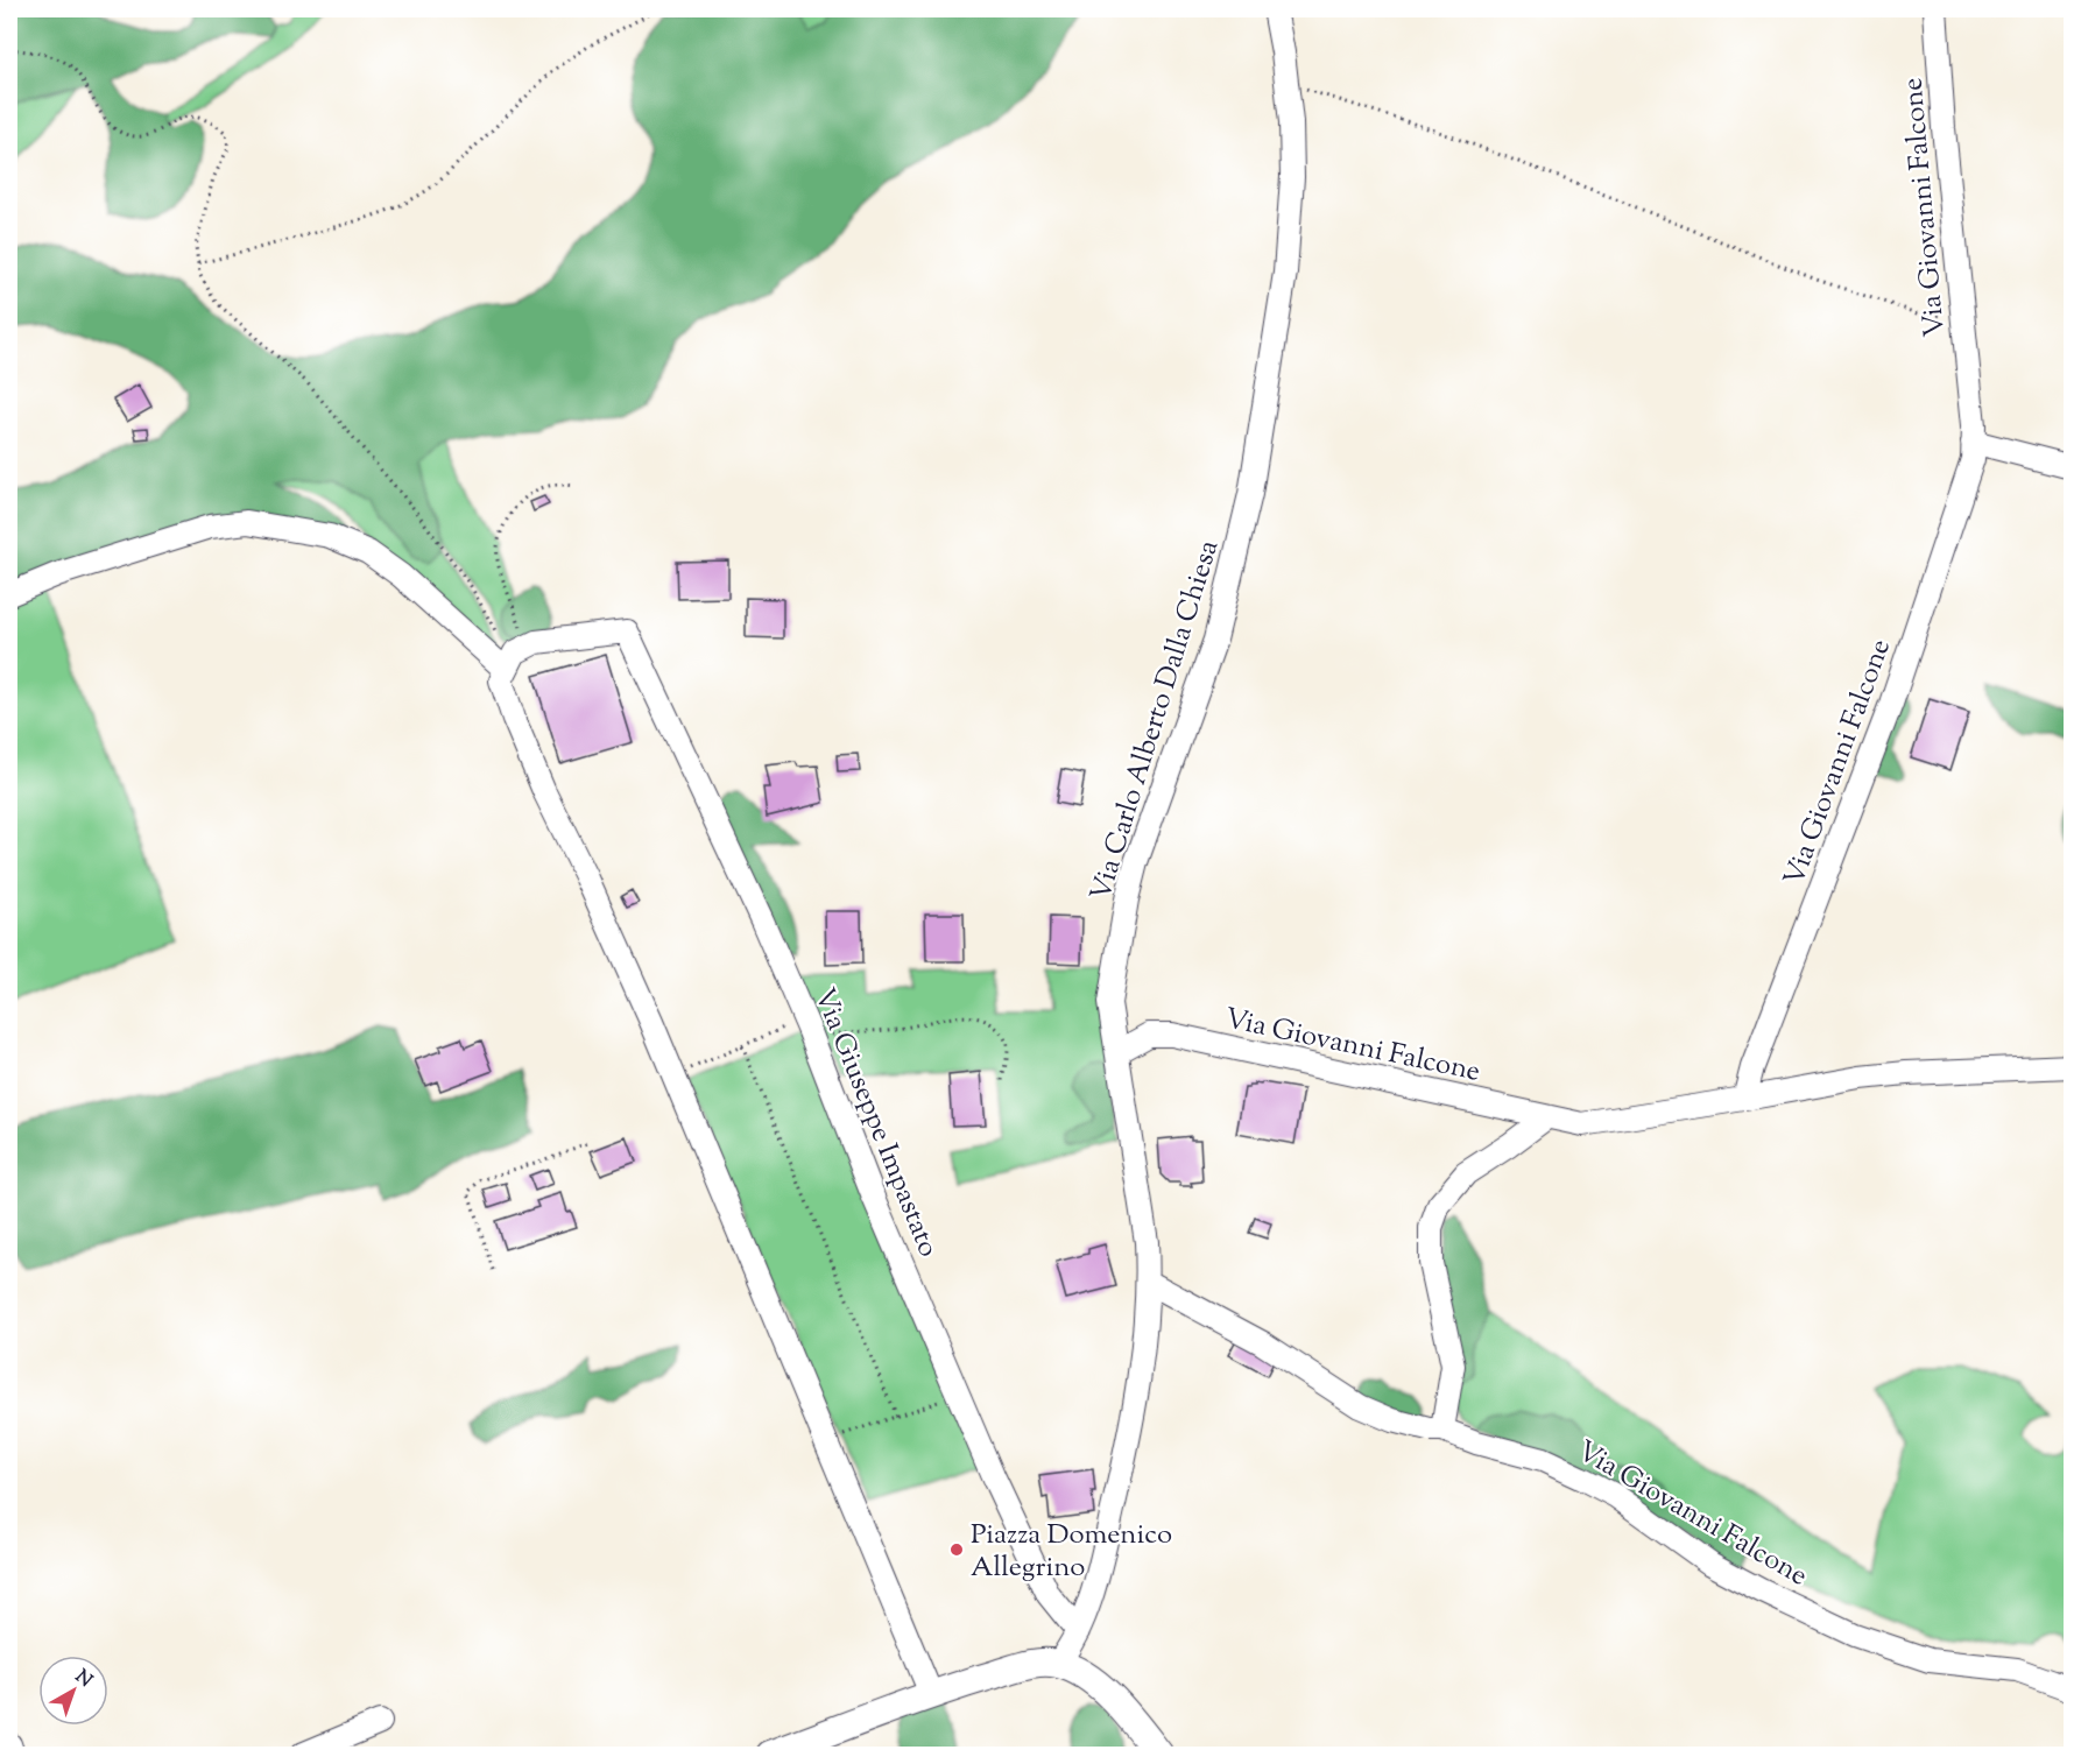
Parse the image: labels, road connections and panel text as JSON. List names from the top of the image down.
{
  "streets": {
    "street": ["Via Giovanni Falcone", "Via Carlo Alberto Dalla Chiesa", "Via Giuseppe Impastato"]
  },
  "crossings": [
    ["Via Giovanni Falcone", "Via Carlo Alberto Dalla Chiesa"],
    ["Via Carlo Alberto Dalla Chiesa", "Via Giuseppe Impastato"]
  ],
  "places": ["Piazza Domenico Allegrino"],
  "north": "top right"
}
